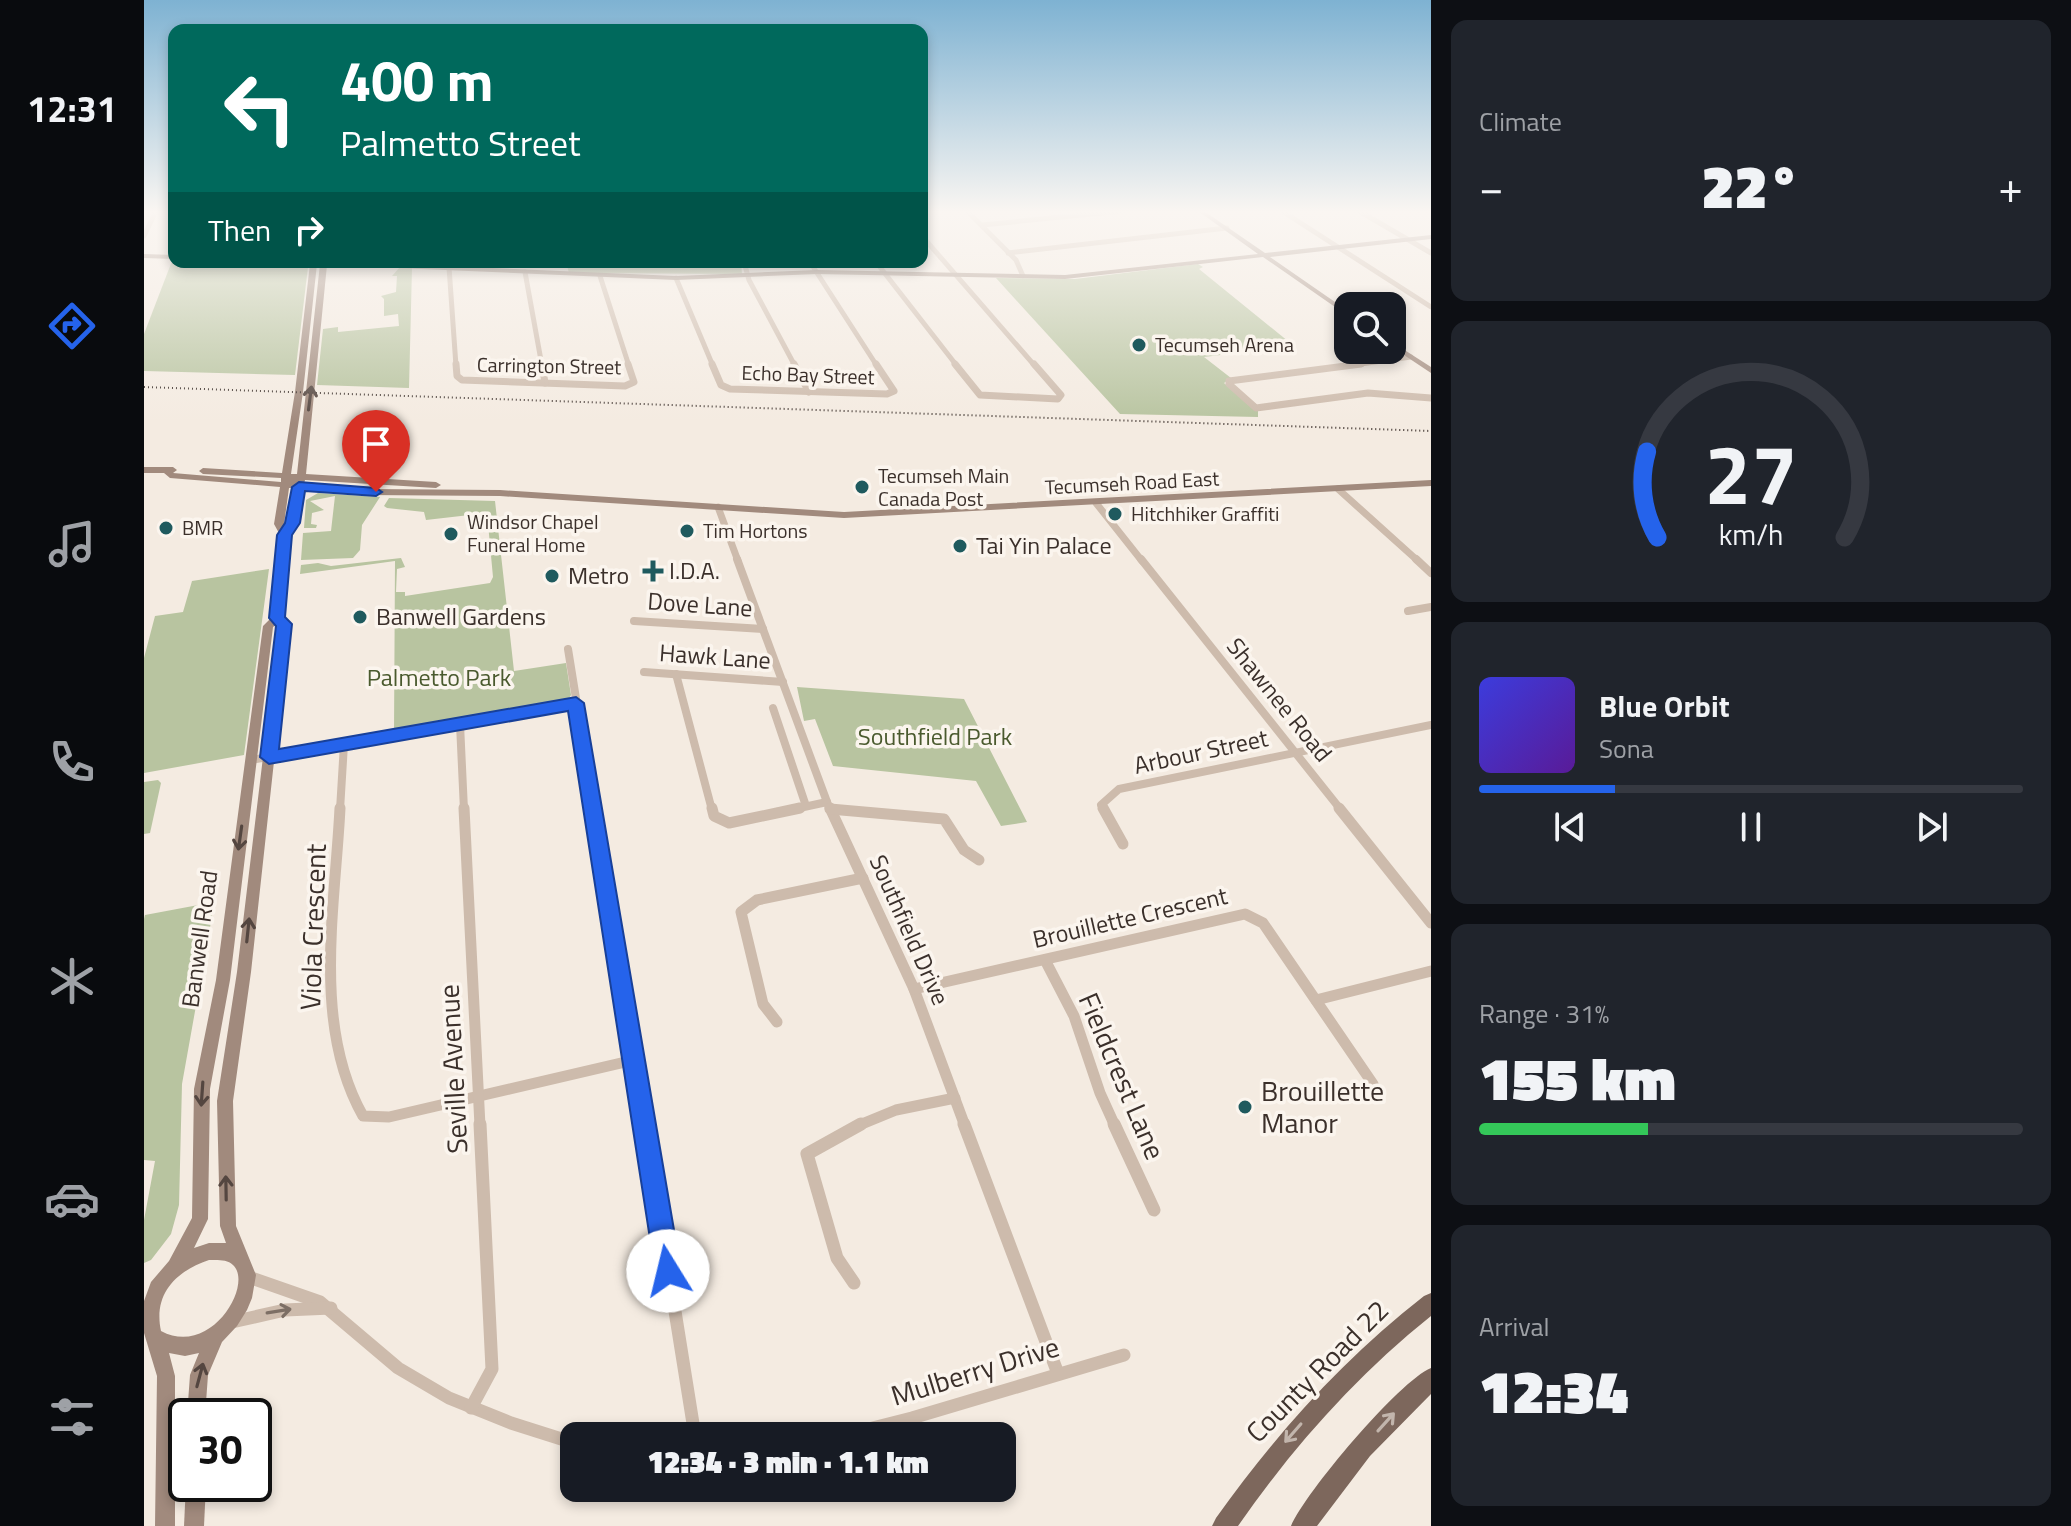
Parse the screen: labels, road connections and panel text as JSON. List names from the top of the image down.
{
  "streets": {
    "main road": ["Tecumseh Road East", "Banwell Road", "County Road 22"],
    "street": [
      "Carrington Street",
      "Echo Bay Street",
      "Dove Lane",
      "Hawk Lane",
      "Shawnee Road",
      "Arbour Street",
      "Brouillette Crescent",
      "Viola Crescent",
      "Southfield Drive",
      "Seville Avenue",
      "Fieldcrest Lane",
      "Mulberry Drive"
    ]
  },
  "crossings": [
    ["Tecumseh Road East", "Shawnee Road"],
    ["Tecumseh Road East", "Southfield Drive"],
    ["Tecumseh Road East", "Banwell Road"],
    ["Dove Lane", "Southfield Drive"],
    ["Hawk Lane", "Southfield Drive"],
    ["Shawnee Road", "Arbour Street"],
    ["Brouillette Crescent", "Southfield Drive"],
    ["Brouillette Crescent", "Fieldcrest Lane"],
    ["Viola Crescent", "Seville Avenue"],
    ["Southfield Drive", "Mulberry Drive"]
  ],
  "parks": ["Palmetto Park", "Southfield Park"],
  "places": {
    "other": [
      "Tecumseh Arena",
      "Tecumseh Main Canada Post",
      "Hitchhiker Graffiti",
      "BMR",
      "Tim Hortons",
      "Windsor Chapel Funeral Home",
      "Tai Yin Palace",
      "Metro",
      "Banwell Gardens",
      "Brouillette Manor"
    ],
    "health": ["I.D.A."]
  },
  "page": {
    "tabs": "12:31",
    "tile": [
      "Climate",
      ["Range · 31%", "155 km"],
      ["Arrival", "12:34"]
    ],
    "turn": ["400 m", "Palmetto Street"],
    "heat": ["−", "22°", "+"],
    "then": "Then",
    "song": ["Blue Orbit", "Sona"],
    "limit": "30",
    "trip": "12:34 · 3 min · 1.1 km",
    "gauge": ["27", "km/h"]
  }
}
